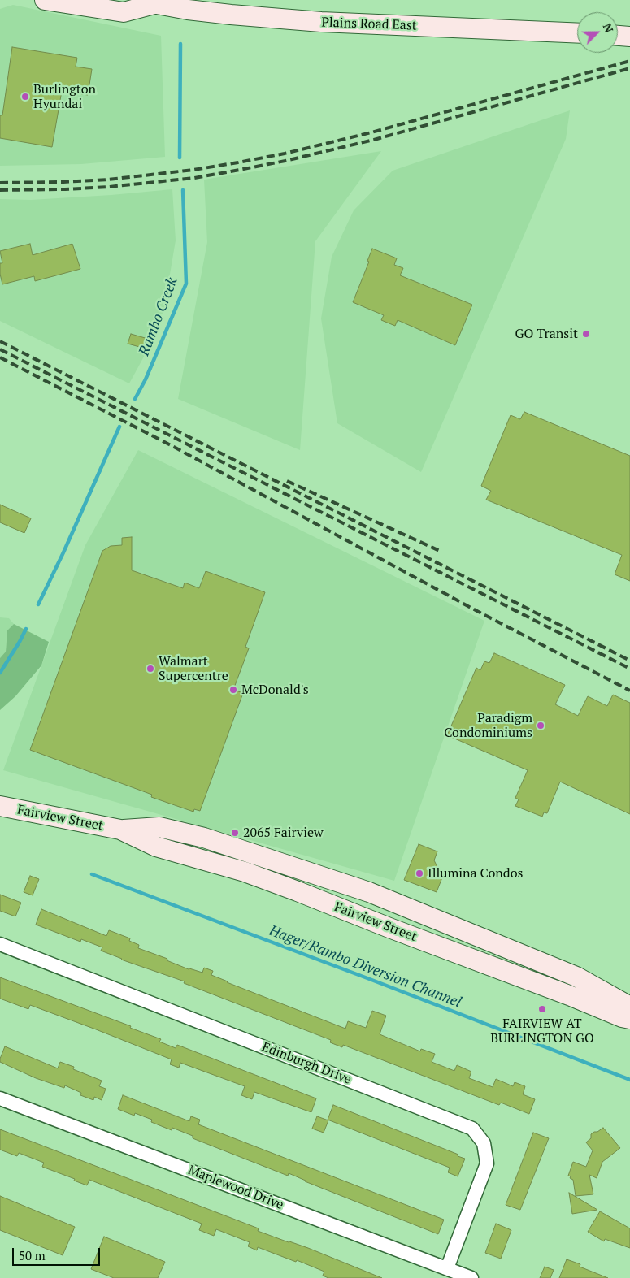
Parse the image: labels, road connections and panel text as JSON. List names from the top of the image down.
{
  "streets": {
    "main road": ["Plains Road East", "Fairview Street"],
    "street": ["Edinburgh Drive", "Maplewood Drive"]
  },
  "crossings": [
    ["Edinburgh Drive", "Maplewood Drive"]
  ],
  "water": ["Rambo Creek", "Hager/Rambo Diversion Channel"],
  "places": [
    "Burlington Hyundai",
    "GO Transit",
    "Walmart Supercentre",
    "McDonald's",
    "Paradigm Condominiums",
    "2065 Fairview",
    "Illumina Condos",
    "FAIRVIEW AT BURLINGTON GO"
  ],
  "scale_bar": "50 m",
  "north": "top right"
}
